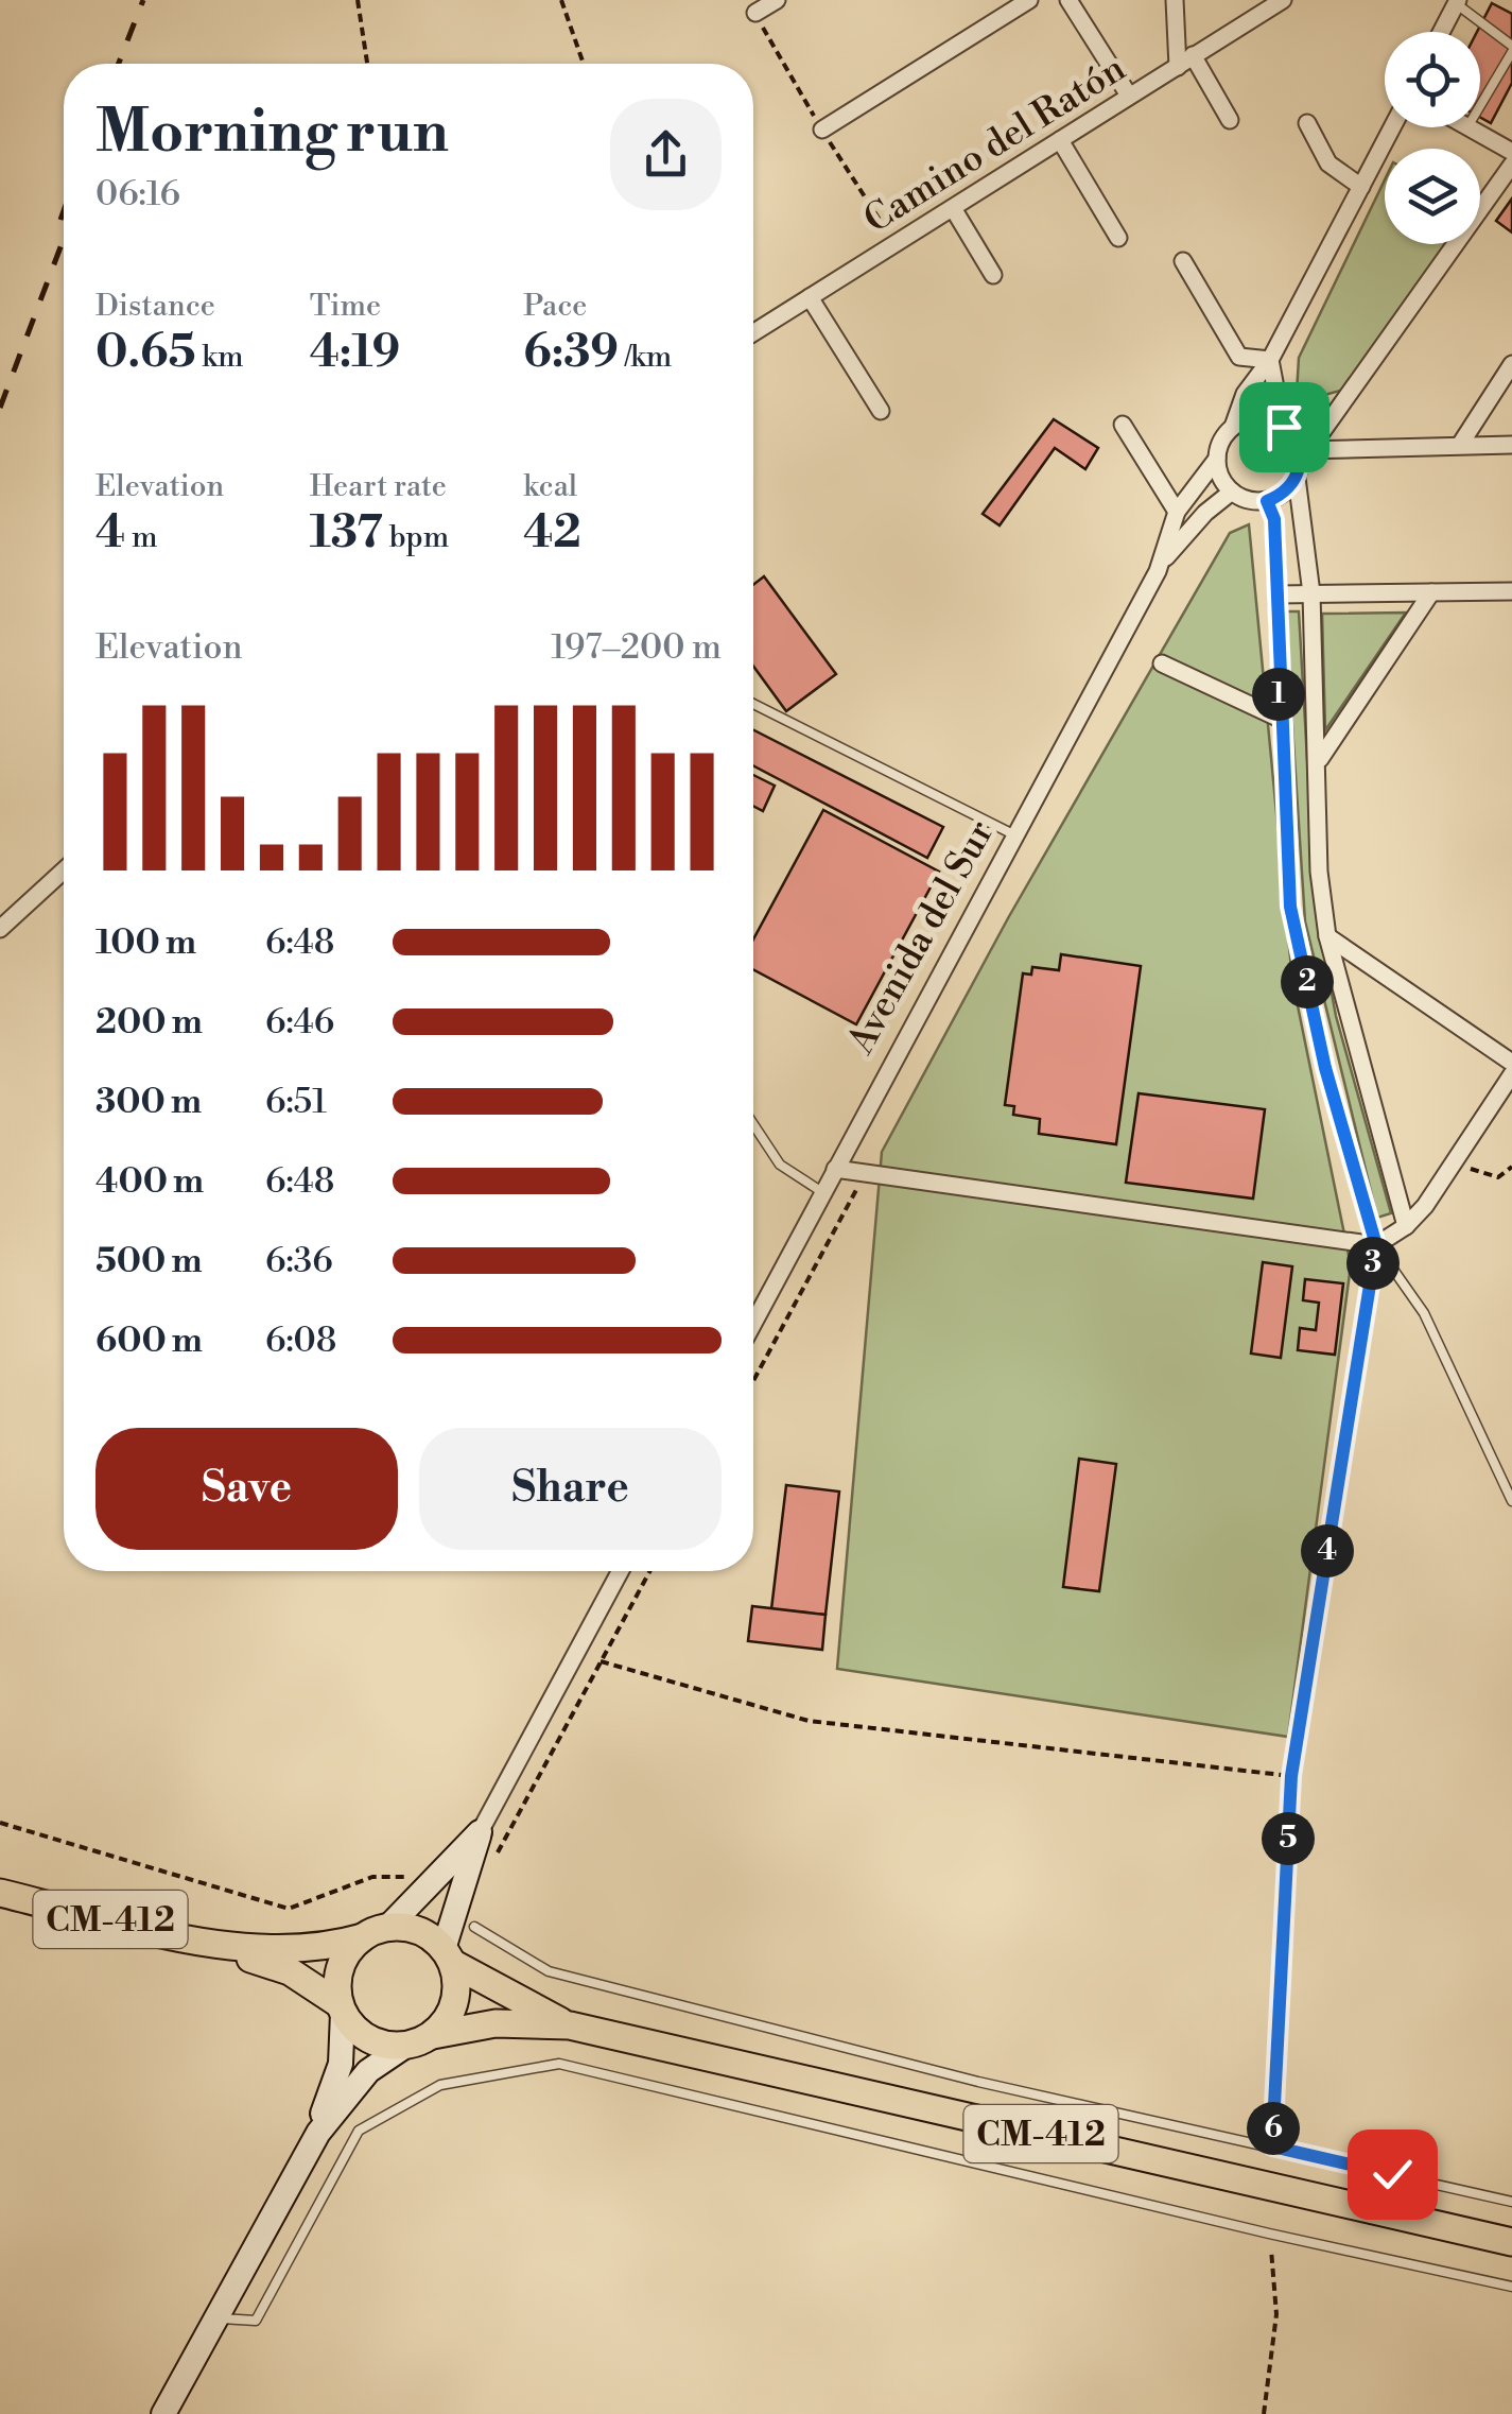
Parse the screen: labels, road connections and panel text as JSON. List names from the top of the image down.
{
  "streets": {
    "main road": ["CM-412"],
    "street": ["Camino del Ratón", "Avenida del Sur"]
  },
  "page": {
    "heading": ["Morning run", "06:16"],
    "stats": [
      ["Distance", "0.65 km"],
      ["Time", "4:19"],
      ["Pace", "6:39 /km"],
      ["Elevation", "4 m"],
      ["Heart rate", "137 bpm"],
      ["kcal", "42"]
    ],
    "chart": ["Elevation", "197–200 m"],
    "pins": [
      "1",
      "2",
      "3",
      "4",
      "5",
      "6"
    ],
    "list": [
      {
        "name": "100 m",
        "note": "6:48"
      },
      {
        "name": "200 m",
        "note": "6:46"
      },
      {
        "name": "300 m",
        "note": "6:51"
      },
      {
        "name": "400 m",
        "note": "6:48"
      },
      {
        "name": "500 m",
        "note": "6:36"
      },
      {
        "name": "600 m",
        "note": "6:08"
      }
    ],
    "buttons": ["Save", "Share"]
  }
}
